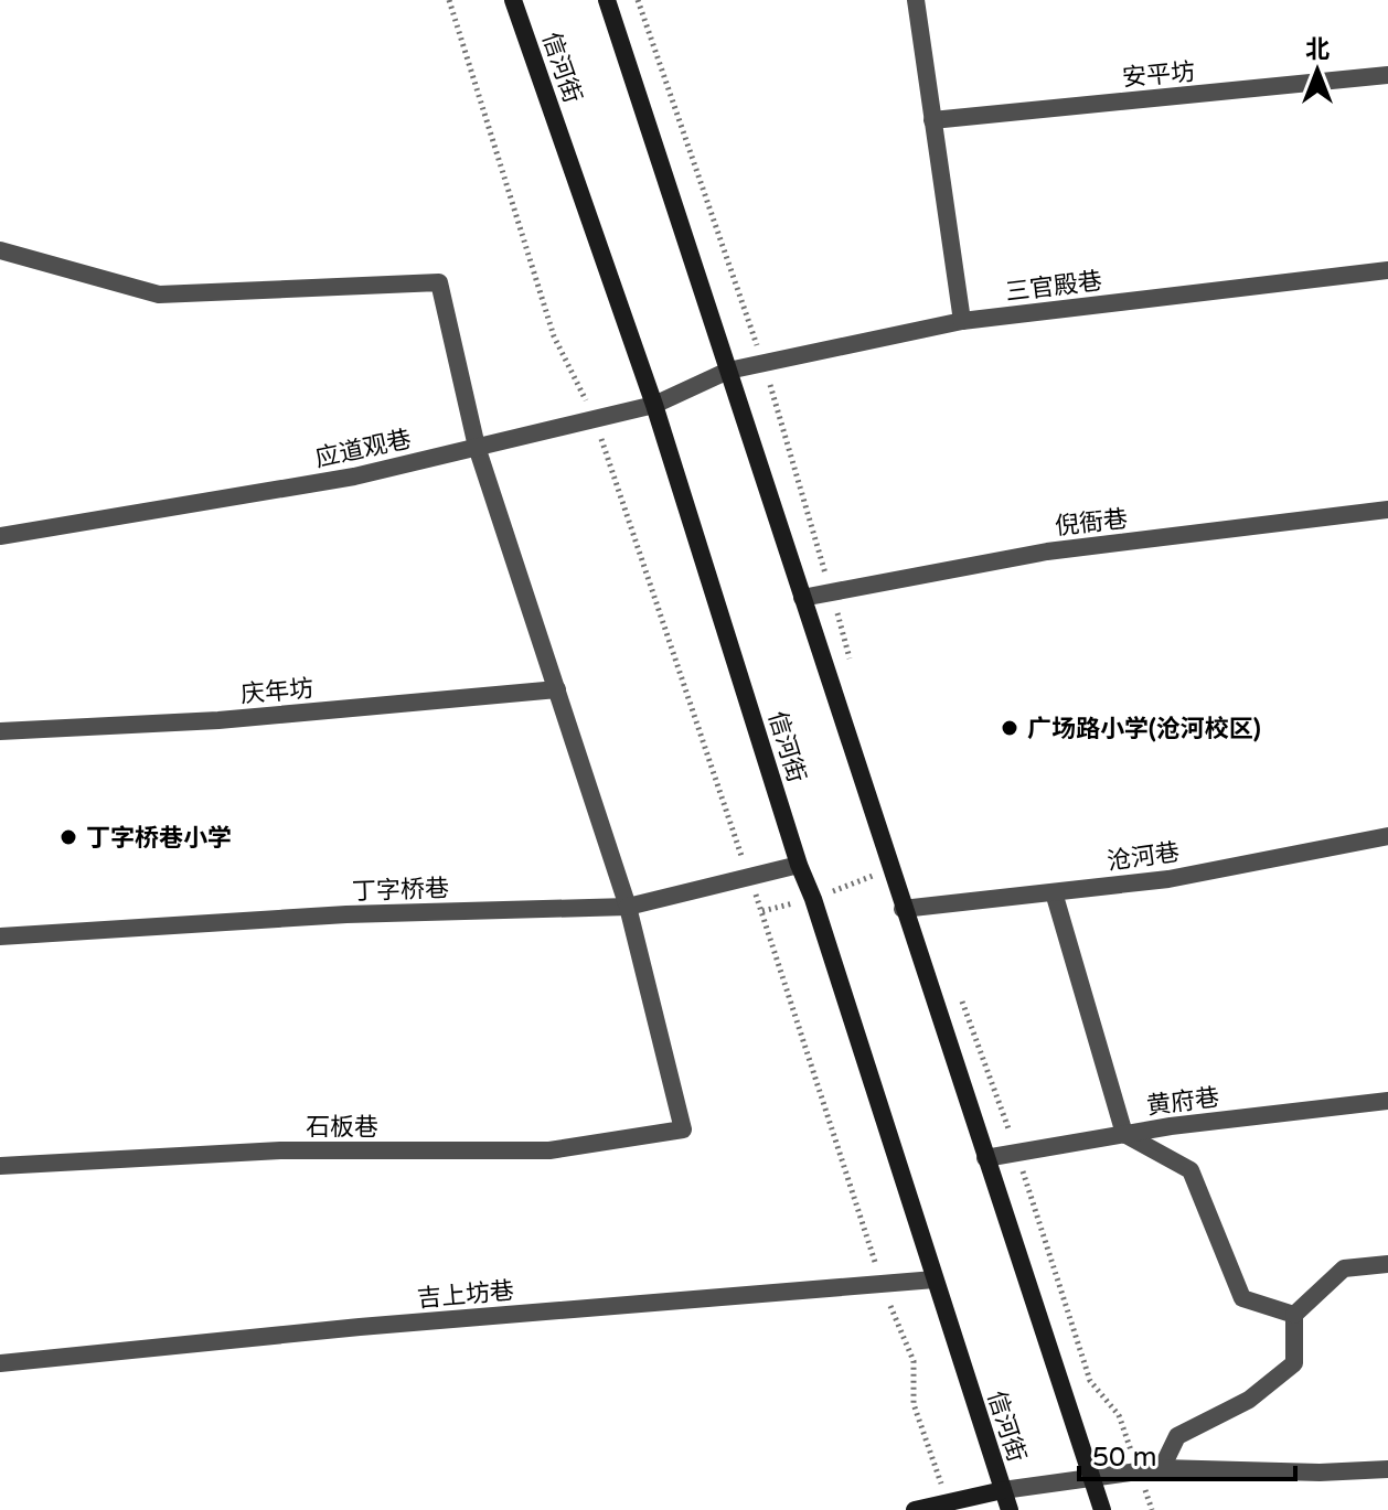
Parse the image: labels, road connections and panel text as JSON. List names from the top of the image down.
{
  "streets": {
    "main road": ["信河街"],
    "street": [
      "安平坊",
      "三官殿巷",
      "应道观巷",
      "倪衙巷",
      "庆年坊",
      "沧河巷",
      "丁字桥巷",
      "黄府巷",
      "石板巷",
      "吉上坊巷"
    ]
  },
  "crossings": [
    ["信河街", "应道观巷"],
    ["信河街", "丁字桥巷"],
    ["信河街", "吉上坊巷"],
    ["三官殿巷", "应道观巷"],
    ["丁字桥巷", "石板巷"]
  ],
  "places": ["广场路小学(沧河校区)", "丁字桥巷小学"],
  "scale_bar": "50 m",
  "north": "top"
}
